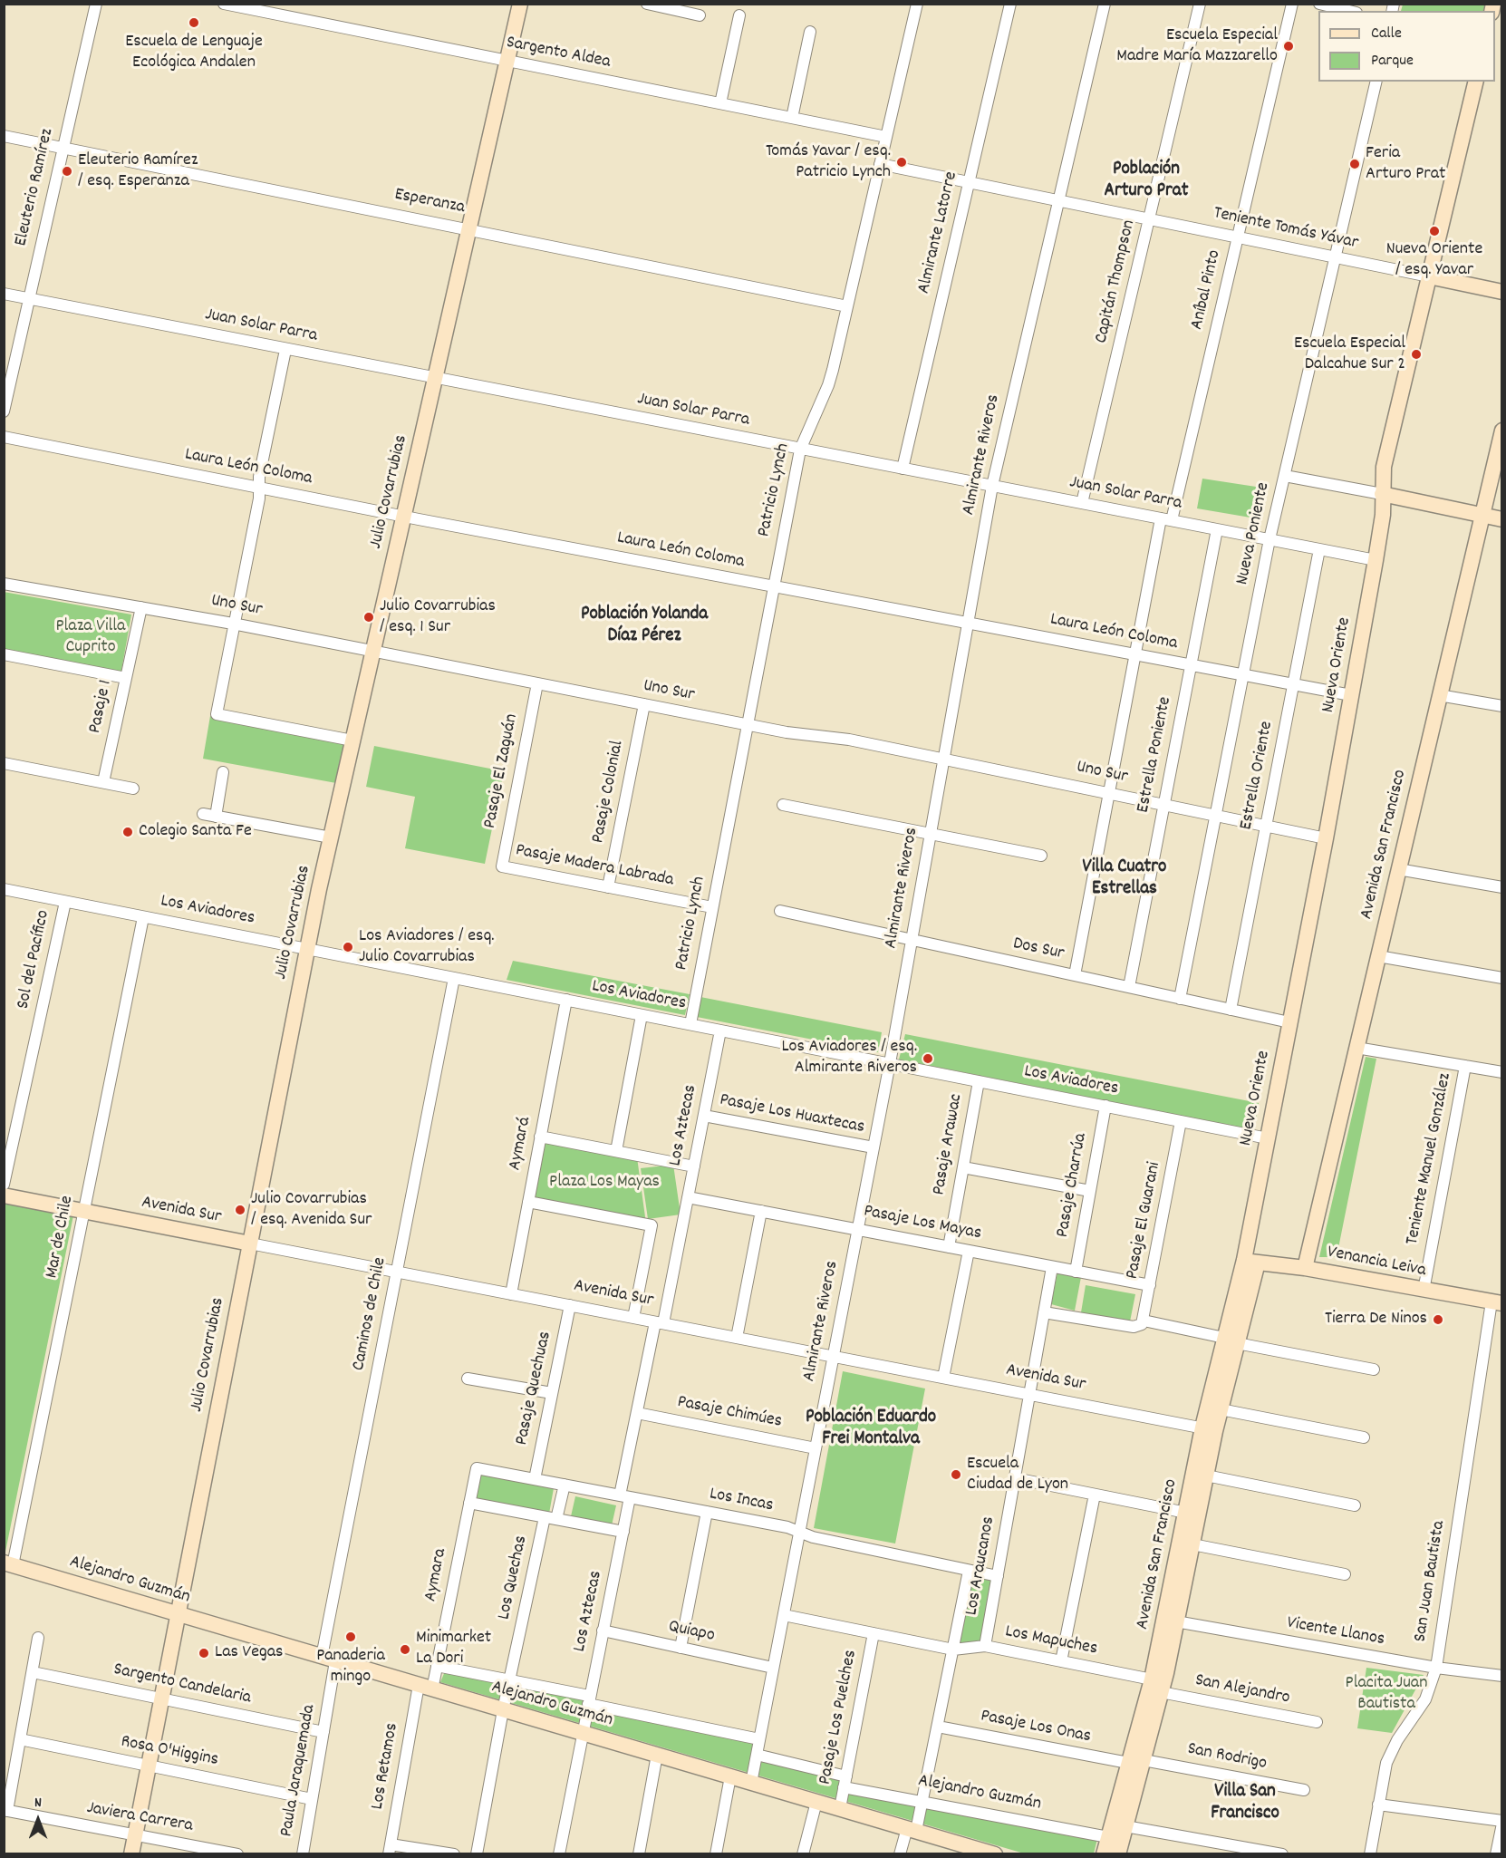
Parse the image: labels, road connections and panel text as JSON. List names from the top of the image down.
{
  "streets": {
    "street": [
      "Sargento Aldea",
      "Eleuterio Ramírez",
      "Esperanza",
      "Teniente Tomás Yávar",
      "Almirante Latorre",
      "Capitán Thompson",
      "Aníbal Pinto",
      "Juan Solar Parra",
      "Almirante Riveros",
      "Laura León Coloma",
      "Patricio Lynch",
      "Julio Covarrubias",
      "Nueva Poniente",
      "Uno Sur",
      "Nueva Oriente",
      "Pasaje 1",
      "Estrella Poniente",
      "Pasaje El Zaguán",
      "Estrella Oriente",
      "Pasaje Colonial",
      "Avenida San Francisco",
      "Pasaje Madera Labrada",
      "Los Aviadores",
      "Dos Sur",
      "Sol del Pacífico",
      "Pasaje Los Huaxtecas",
      "Los Aztecas",
      "Aymará",
      "Pasaje Arawac",
      "Teniente Manuel González",
      "Pasaje Charrúa",
      "Avenida Sur",
      "Pasaje El Guarani",
      "Pasaje Los Mayas",
      "Mar de Chile",
      "Venancia Leiva",
      "Caminos de Chile",
      "Pasaje Quechuas",
      "Pasaje Chimúes",
      "Los Incas",
      "Los Araucanos",
      "Aymara",
      "Los Quechas",
      "Alejandro Guzmán",
      "San Juan Bautista",
      "Quiapo",
      "Vicente Llanos",
      "Los Mapuches",
      "Sargento Candelaria",
      "San Alejandro",
      "Pasaje Los Puelches",
      "Pasaje Los Onas",
      "Rosa O'Higgins",
      "San Rodrigo",
      "Los Retamos",
      "Paula Jaraquemada",
      "Javiera Carrera"
    ]
  },
  "crossings": [
    ["Sargento Aldea", "Patricio Lynch"],
    ["Sargento Aldea", "Julio Covarrubias"],
    ["Eleuterio Ramírez", "Esperanza"],
    ["Eleuterio Ramírez", "Juan Solar Parra"],
    ["Esperanza", "Patricio Lynch"],
    ["Esperanza", "Julio Covarrubias"],
    ["Teniente Tomás Yávar", "Almirante Latorre"],
    ["Teniente Tomás Yávar", "Capitán Thompson"],
    ["Teniente Tomás Yávar", "Aníbal Pinto"],
    ["Teniente Tomás Yávar", "Almirante Riveros"],
    ["Teniente Tomás Yávar", "Patricio Lynch"],
    ["Teniente Tomás Yávar", "Nueva Poniente"],
    ["Teniente Tomás Yávar", "Nueva Oriente"],
    ["Almirante Latorre", "Juan Solar Parra"],
    ["Capitán Thompson", "Juan Solar Parra"],
    ["Aníbal Pinto", "Juan Solar Parra"],
    ["Aníbal Pinto", "Laura León Coloma"],
    ["Aníbal Pinto", "Uno Sur"],
    ["Aníbal Pinto", "Dos Sur"],
    ["Juan Solar Parra", "Almirante Riveros"],
    ["Juan Solar Parra", "Patricio Lynch"],
    ["Juan Solar Parra", "Julio Covarrubias"],
    ["Juan Solar Parra", "Nueva Poniente"],
    ["Juan Solar Parra", "Nueva Oriente"],
    ["Juan Solar Parra", "Estrella Poniente"],
    ["Juan Solar Parra", "Estrella Oriente"],
    ["Almirante Riveros", "Laura León Coloma"],
    ["Almirante Riveros", "Uno Sur"],
    ["Almirante Riveros", "Los Aviadores"],
    ["Almirante Riveros", "Dos Sur"],
    ["Almirante Riveros", "Pasaje Los Huaxtecas"],
    ["Almirante Riveros", "Avenida Sur"],
    ["Almirante Riveros", "Pasaje Los Mayas"],
    ["Almirante Riveros", "Pasaje Chimúes"],
    ["Almirante Riveros", "Los Incas"],
    ["Almirante Riveros", "Alejandro Guzmán"],
    ["Almirante Riveros", "Quiapo"],
    ["Almirante Riveros", "Los Mapuches"],
    ["Laura León Coloma", "Patricio Lynch"],
    ["Laura León Coloma", "Julio Covarrubias"],
    ["Laura León Coloma", "Nueva Poniente"],
    ["Laura León Coloma", "Nueva Oriente"],
    ["Laura León Coloma", "Estrella Poniente"],
    ["Laura León Coloma", "Estrella Oriente"],
    ["Patricio Lynch", "Uno Sur"],
    ["Patricio Lynch", "Pasaje Madera Labrada"],
    ["Patricio Lynch", "Los Aviadores"],
    ["Julio Covarrubias", "Uno Sur"],
    ["Julio Covarrubias", "Los Aviadores"],
    ["Julio Covarrubias", "Avenida Sur"],
    ["Julio Covarrubias", "Alejandro Guzmán"],
    ["Julio Covarrubias", "Sargento Candelaria"],
    ["Julio Covarrubias", "Rosa O'Higgins"],
    ["Julio Covarrubias", "Javiera Carrera"],
    ["Nueva Poniente", "Uno Sur"],
    ["Nueva Poniente", "Dos Sur"],
    ["Uno Sur", "Nueva Oriente"],
    ["Uno Sur", "Pasaje 1"],
    ["Uno Sur", "Estrella Poniente"],
    ["Uno Sur", "Pasaje El Zaguán"],
    ["Uno Sur", "Estrella Oriente"],
    ["Uno Sur", "Pasaje Colonial"],
    ["Nueva Oriente", "Avenida San Francisco"],
    ["Nueva Oriente", "Los Aviadores"],
    ["Nueva Oriente", "Dos Sur"],
    ["Nueva Oriente", "Venancia Leiva"],
    ["Estrella Poniente", "Dos Sur"],
    ["Pasaje El Zaguán", "Pasaje Madera Labrada"],
    ["Estrella Oriente", "Dos Sur"],
    ["Pasaje Colonial", "Pasaje Madera Labrada"],
    ["Avenida San Francisco", "Avenida Sur"],
    ["Avenida San Francisco", "Venancia Leiva"],
    ["Avenida San Francisco", "Alejandro Guzmán"],
    ["Avenida San Francisco", "Vicente Llanos"],
    ["Avenida San Francisco", "Los Mapuches"],
    ["Avenida San Francisco", "San Alejandro"],
    ["Avenida San Francisco", "Pasaje Los Onas"],
    ["Avenida San Francisco", "San Rodrigo"],
    ["Los Aviadores", "Sol del Pacífico"],
    ["Los Aviadores", "Los Aztecas"],
    ["Los Aviadores", "Aymará"],
    ["Los Aviadores", "Pasaje Arawac"],
    ["Los Aviadores", "Pasaje Charrúa"],
    ["Los Aviadores", "Pasaje El Guarani"],
    ["Los Aviadores", "Mar de Chile"],
    ["Los Aviadores", "Caminos de Chile"],
    ["Pasaje Los Huaxtecas", "Los Aztecas"],
    ["Los Aztecas", "Avenida Sur"],
    ["Los Aztecas", "Pasaje Los Mayas"],
    ["Los Aztecas", "Pasaje Chimúes"],
    ["Los Aztecas", "Los Incas"],
    ["Los Aztecas", "Alejandro Guzmán"],
    ["Los Aztecas", "Quiapo"],
    ["Aymará", "Avenida Sur"],
    ["Pasaje Arawac", "Pasaje Los Mayas"],
    ["Teniente Manuel González", "Venancia Leiva"],
    ["Pasaje Charrúa", "Pasaje Los Mayas"],
    ["Avenida Sur", "Mar de Chile"],
    ["Avenida Sur", "Caminos de Chile"],
    ["Avenida Sur", "Pasaje Quechuas"],
    ["Avenida Sur", "Los Araucanos"],
    ["Pasaje El Guarani", "Pasaje Los Mayas"],
    ["Pasaje Los Mayas", "Los Araucanos"],
    ["Mar de Chile", "Alejandro Guzmán"],
    ["Venancia Leiva", "San Juan Bautista"],
    ["Caminos de Chile", "Alejandro Guzmán"],
    ["Caminos de Chile", "Paula Jaraquemada"],
    ["Pasaje Quechuas", "Los Incas"],
    ["Los Incas", "Los Araucanos"],
    ["Los Incas", "Aymara"],
    ["Los Incas", "Los Quechas"],
    ["Los Araucanos", "Alejandro Guzmán"],
    ["Los Araucanos", "Los Mapuches"],
    ["Los Araucanos", "Pasaje Los Onas"],
    ["Aymara", "Alejandro Guzmán"],
    ["Aymara", "Los Retamos"],
    ["Los Quechas", "Alejandro Guzmán"],
    ["Alejandro Guzmán", "Pasaje Los Puelches"],
    ["Alejandro Guzmán", "Los Retamos"],
    ["Alejandro Guzmán", "Paula Jaraquemada"],
    ["San Juan Bautista", "Vicente Llanos"],
    ["Los Mapuches", "Pasaje Los Puelches"],
    ["Sargento Candelaria", "Paula Jaraquemada"],
    ["Pasaje Los Onas", "San Rodrigo"],
    ["Rosa O'Higgins", "Paula Jaraquemada"]
  ],
  "districts": [
    "Población Arturo Prat",
    "Población Yolanda Díaz Pérez",
    "Villa Cuatro Estrellas",
    "Población Eduardo Frei Montalva",
    "Villa San Francisco"
  ],
  "parks": ["Plaza Villa Cuprito", "Plaza Los Mayas", "Placita Juan Bautista"],
  "places": [
    "Escuela de Lenguaje Ecológica Andalen",
    "Escuela Especial Madre María Mazzarello",
    "Tomás Yavar / esq. Patricio Lynch",
    "Feria Arturo Prat",
    "Eleuterio Ramírez / esq. Esperanza",
    "Nueva Oriente / esq. Yavar",
    "Escuela Especial Dalcahue Sur 2",
    "Julio Covarrubias / esq. 1 Sur",
    "Colegio Santa Fe",
    "Los Aviadores / esq. Julio Covarrubias",
    "Los Aviadores / esq. Almirante Riveros",
    "Julio Covarrubias / esq. Avenida Sur",
    "Tierra De Ninos",
    "Escuela Ciudad de Lyon",
    "Panaderia mingo",
    "Minimarket La Dori",
    "Las Vegas"
  ],
  "legend": ["Calle", "Parque"],
  "north": "top"
}
